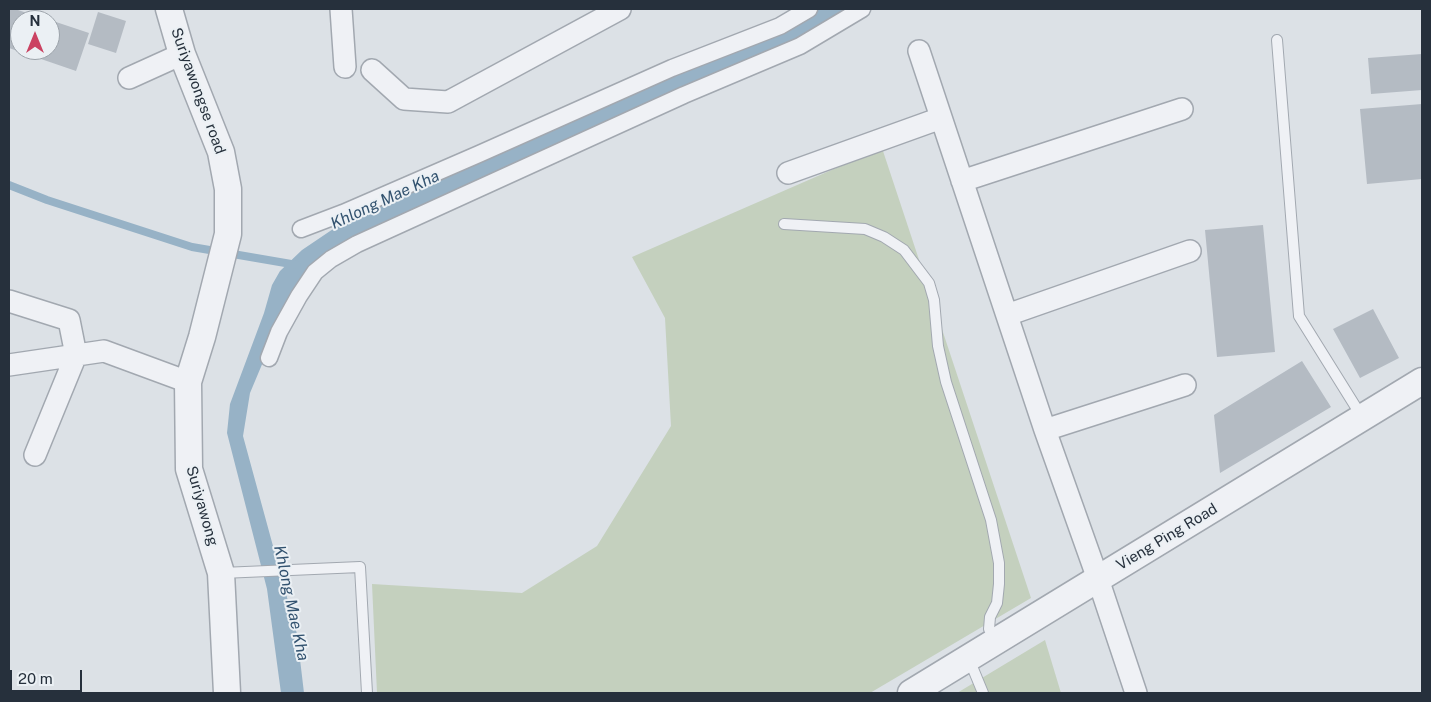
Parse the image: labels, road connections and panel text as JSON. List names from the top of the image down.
{
  "streets": {
    "street": ["Suriyawongse road", "Suriyawong", "Vieng Ping Road"]
  },
  "crossings": [
    ["Suriyawongse road", "Suriyawong"]
  ],
  "water": ["Khlong Mae Kha"],
  "scale_bar": "20 m",
  "north": "top"
}
